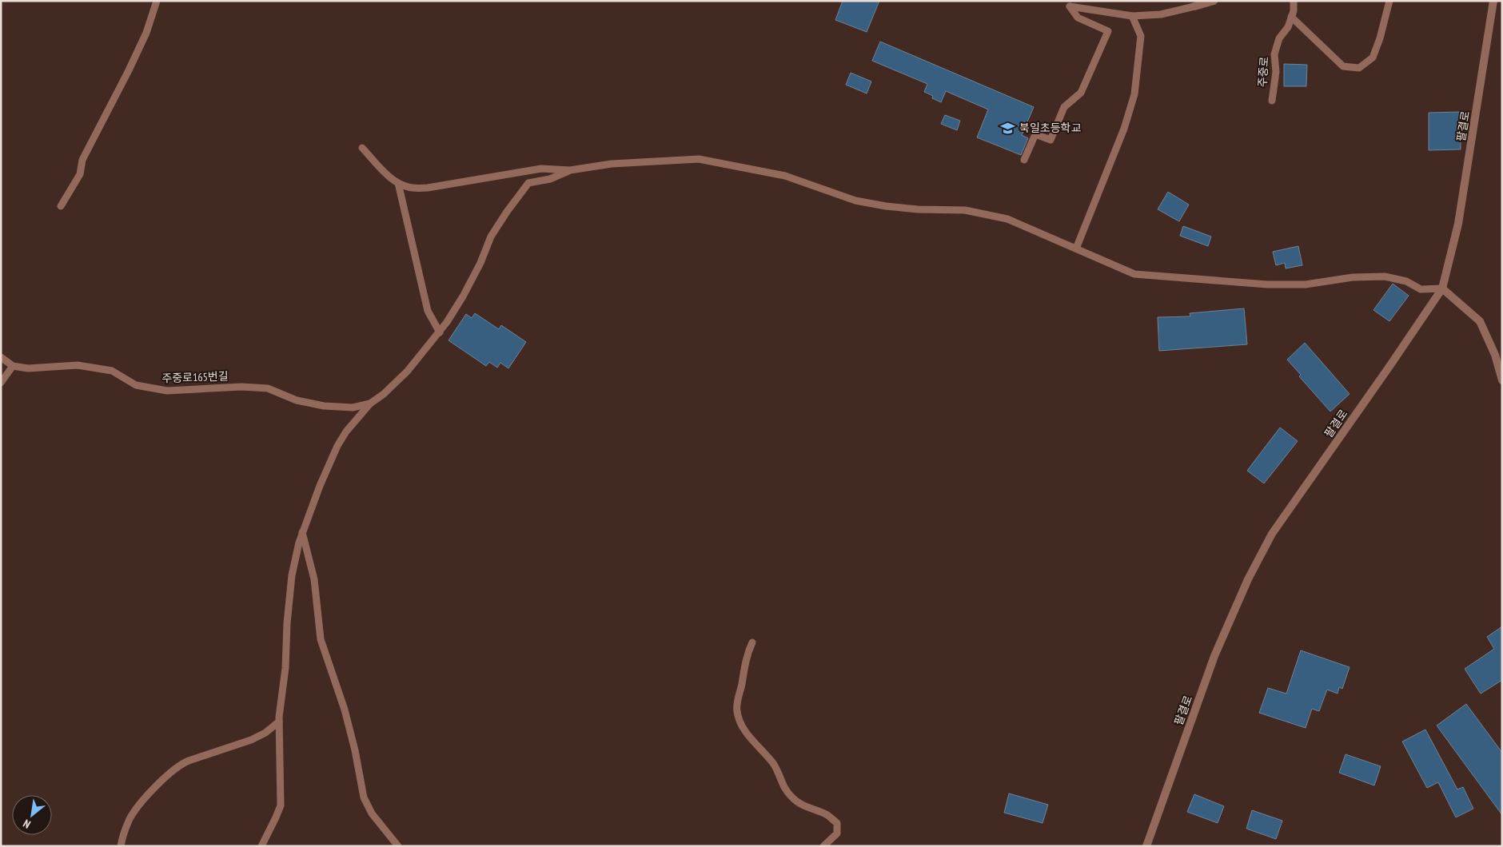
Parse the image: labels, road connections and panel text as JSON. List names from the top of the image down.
{
  "streets": {
    "street": ["팔결로"],
    "lane": ["주중로", "주중로165번길"]
  },
  "places": {
    "school or university": ["북일초등학교"]
  },
  "north": "bottom left"
}
